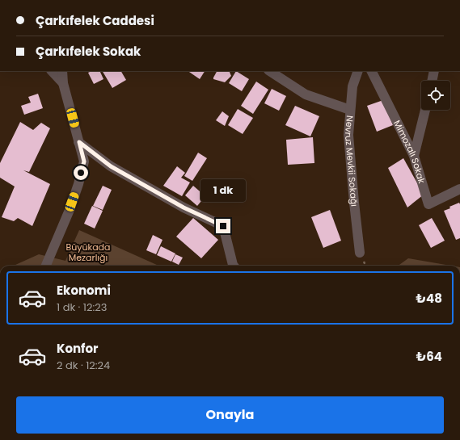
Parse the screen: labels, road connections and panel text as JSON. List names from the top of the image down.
{
  "streets": {
    "street": ["Mimozalı Sokak", "Nevruz Mevkii Sokağı"]
  },
  "parks": ["Büyükada Mezarlığı"],
  "page": {
    "banner": ["Çarkıfelek Caddesi", "Çarkıfelek Sokak"],
    "bubble": "1 dk",
    "list": [
      {
        "name": "Ekonomi",
        "note": "1 dk · 12:23",
        "value": "₺48"
      },
      {
        "name": "Konfor",
        "note": "2 dk · 12:24",
        "value": "₺64"
      }
    ],
    "buttons": "Onayla"
  }
}
